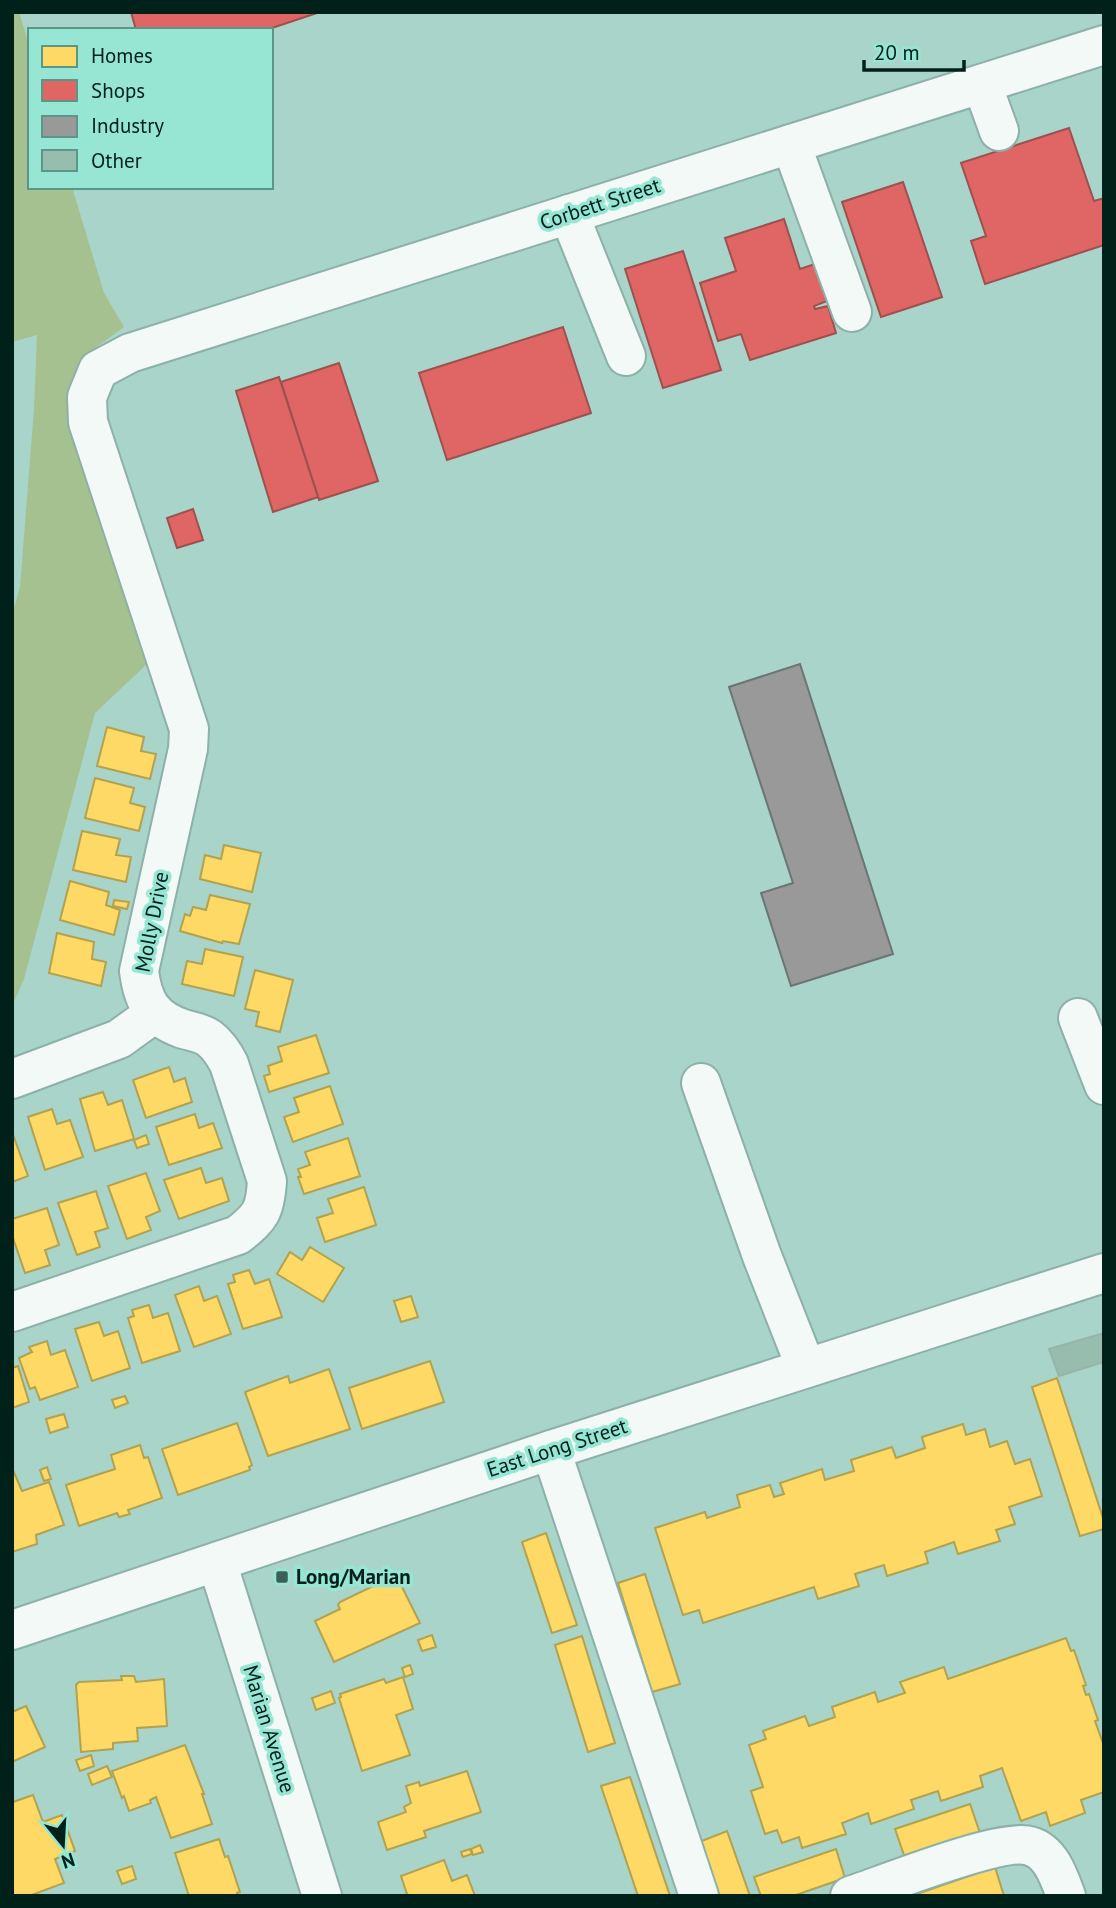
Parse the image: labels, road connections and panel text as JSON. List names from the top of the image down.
{
  "streets": {
    "street": [
      "Corbett Street",
      "Molly Drive",
      "East Long Street",
      "Marian Avenue"
    ]
  },
  "crossings": [
    ["Corbett Street", "Molly Drive"],
    ["East Long Street", "Marian Avenue"]
  ],
  "places": {
    "transit": ["Long/Marian"]
  },
  "legend": [
    "Homes",
    "Shops",
    "Industry",
    "Other"
  ],
  "scale_bar": "20 m",
  "north": "bottom"
}
